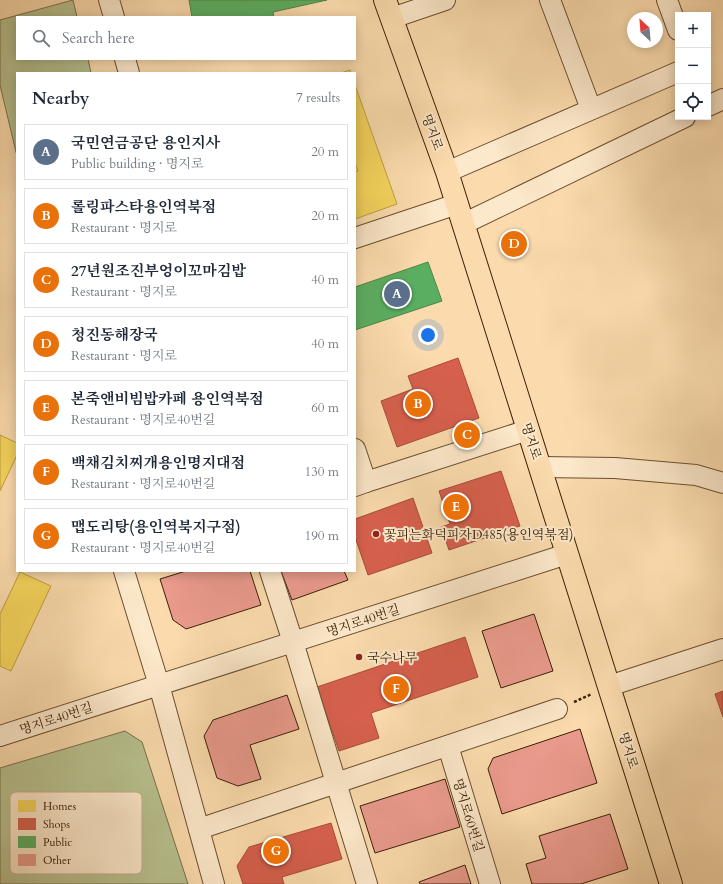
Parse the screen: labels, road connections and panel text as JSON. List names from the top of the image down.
{
  "streets": {
    "main road": ["명지로"],
    "street": ["명지로40번길", "명지로60번길"]
  },
  "crossings": [
    ["명지로", "명지로40번길"]
  ],
  "places": ["꽃피는화덕피자D485(용인역북점)", "국수나무"],
  "legend": [
    "Homes",
    "Shops",
    "Public",
    "Other"
  ],
  "north": "top left",
  "page": {
    "map_buttons": ["+", "−"],
    "search": "Search here",
    "heading": ["Nearby", "7 results"],
    "list": [
      {
        "mark": "A",
        "name": "국민연금공단 용인지사",
        "note": "Public building · 명지로",
        "value": "20 m"
      },
      {
        "mark": "B",
        "name": "롤링파스타용인역북점",
        "note": "Restaurant · 명지로",
        "value": "20 m"
      },
      {
        "mark": "C",
        "name": "27년원조진부엉이꼬마김밥",
        "note": "Restaurant · 명지로",
        "value": "40 m"
      },
      {
        "mark": "D",
        "name": "청진동해장국",
        "note": "Restaurant · 명지로",
        "value": "40 m"
      },
      {
        "mark": "E",
        "name": "본죽앤비빔밥카페 용인역북점",
        "note": "Restaurant · 명지로40번길",
        "value": "60 m"
      },
      {
        "mark": "F",
        "name": "백채김치찌개용인명지대점",
        "note": "Restaurant · 명지로40번길",
        "value": "130 m"
      },
      {
        "mark": "G",
        "name": "맵도리탕(용인역북지구점)",
        "note": "Restaurant · 명지로40번길",
        "value": "190 m"
      }
    ],
    "pins": [
      "D",
      "A",
      "B",
      "C",
      "E",
      "F",
      "G"
    ]
  }
}
